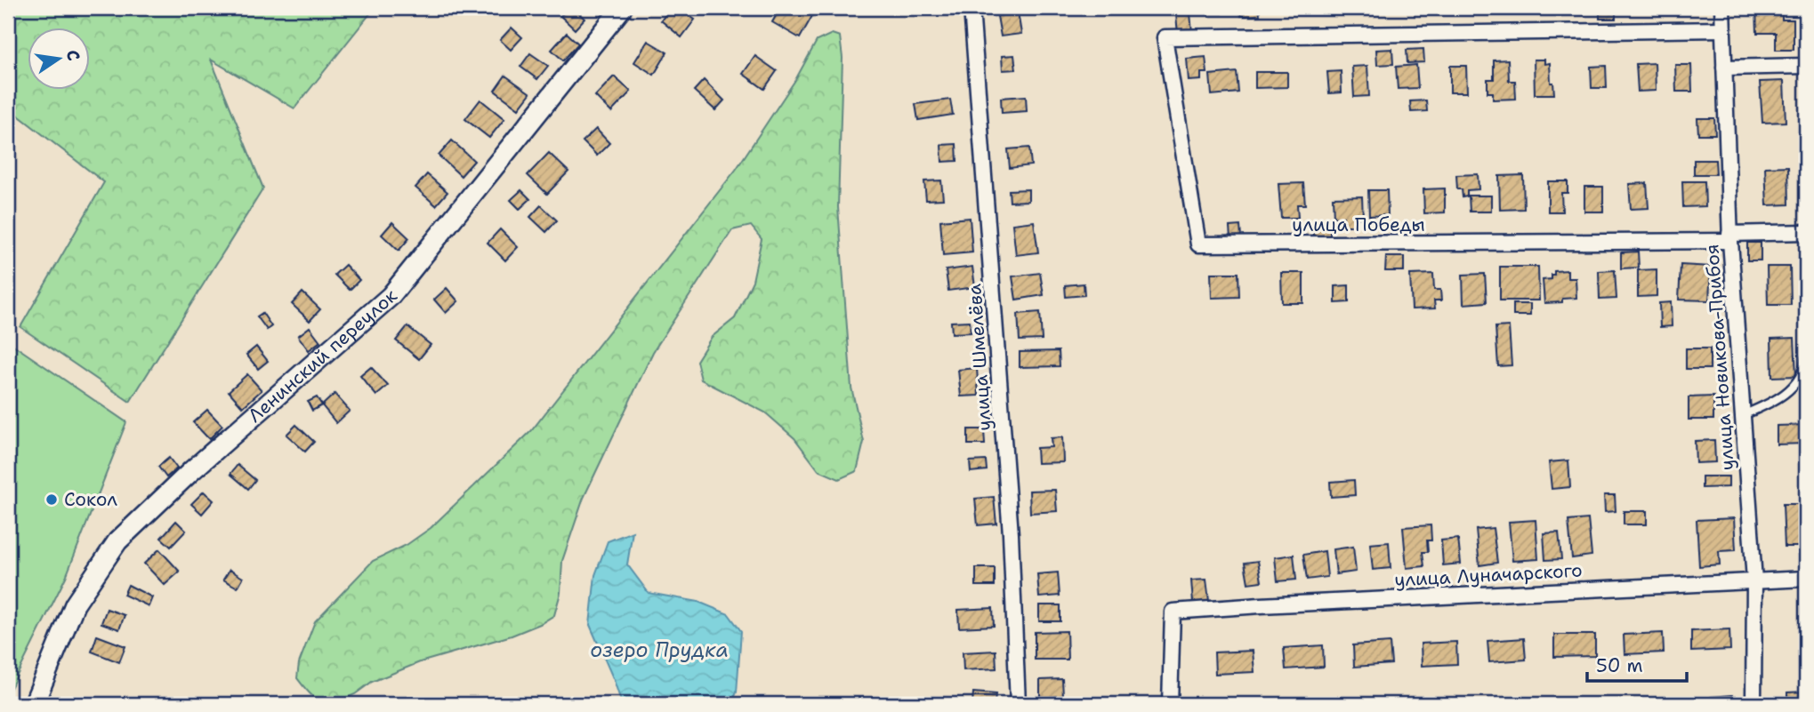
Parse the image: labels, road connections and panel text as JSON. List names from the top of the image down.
{
  "streets": {
    "main road": ["Ленинский переулок"],
    "street": [
      "улица Победы",
      "улица Шмелёва",
      "улица Новикова-Прибоя",
      "улица Луначарского"
    ]
  },
  "crossings": [
    ["улица Победы", "улица Новикова-Прибоя"],
    ["улица Новикова-Прибоя", "улица Луначарского"]
  ],
  "water": ["озеро Прудка"],
  "places": ["Сокол"],
  "scale_bar": "50 m",
  "north": "right"
}
